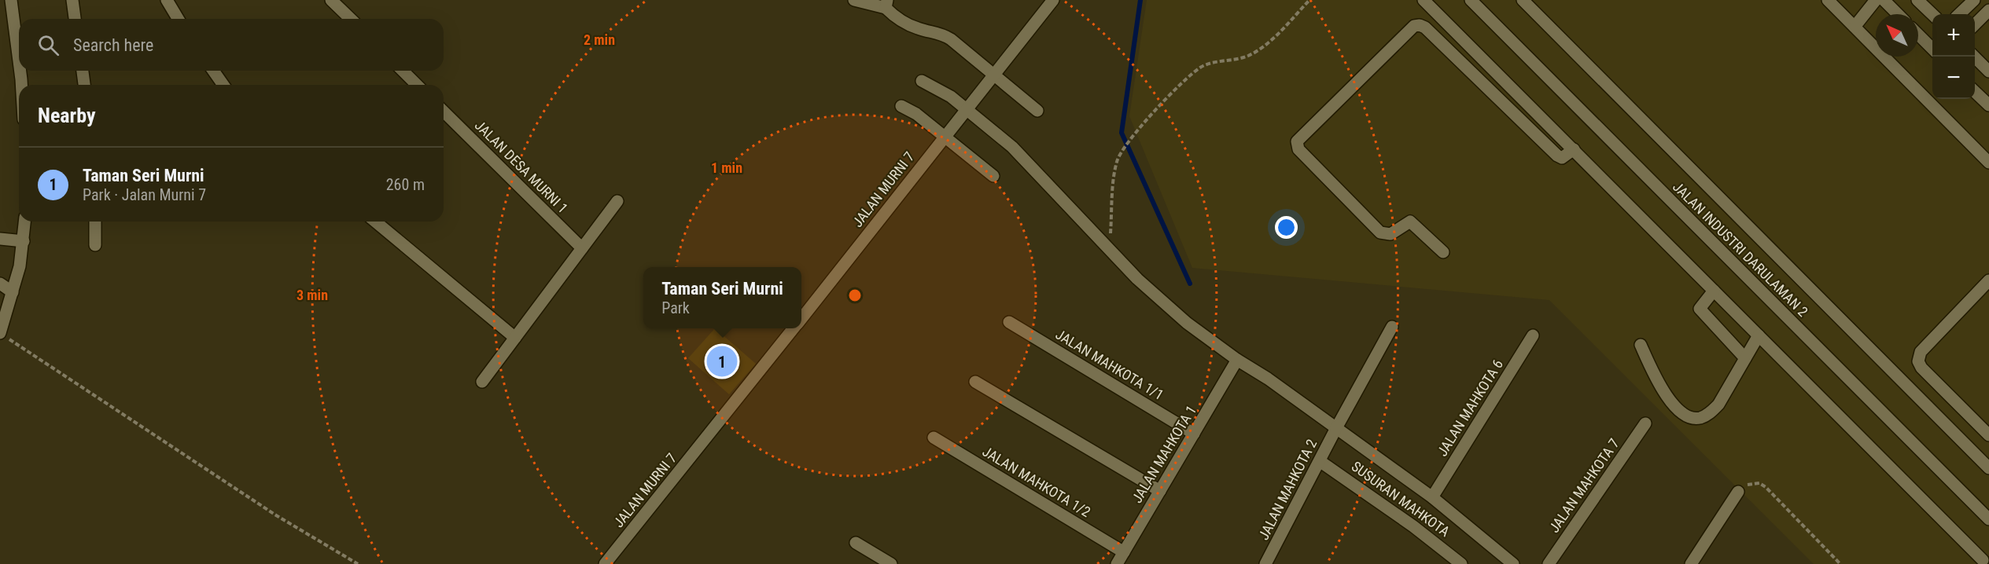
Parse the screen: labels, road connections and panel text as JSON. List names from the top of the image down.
{
  "streets": {
    "street": [
      "JALAN DESA MURNI 1",
      "JALAN MURNI 7",
      "JALAN INDUSTRI DARULAMAN 2",
      "JALAN MAHKOTA 1/1",
      "JALAN MAHKOTA 6",
      "JALAN MAHKOTA 1",
      "JALAN MAHKOTA 1/2",
      "JALAN MAHKOTA 7",
      "JALAN MAHKOTA 2",
      "SUSURAN MAHKOTA"
    ]
  },
  "crossings": [
    ["JALAN MAHKOTA 1/1", "JALAN MAHKOTA 1"],
    ["JALAN MAHKOTA 1", "JALAN MAHKOTA 1/2"],
    ["JALAN MAHKOTA 2", "SUSURAN MAHKOTA"]
  ],
  "north": "top left",
  "page": {
    "map_buttons": ["+", "−"],
    "search": "Search here",
    "heading": "Nearby",
    "list": [
      {
        "mark": "1",
        "name": "Taman Seri Murni",
        "note": "Park · Jalan Murni 7",
        "value": "260 m"
      }
    ],
    "popup": ["Taman Seri Murni", "Park"],
    "pins": "1"
  },
  "rings": ["2 min", "1 min", "3 min"]
}
